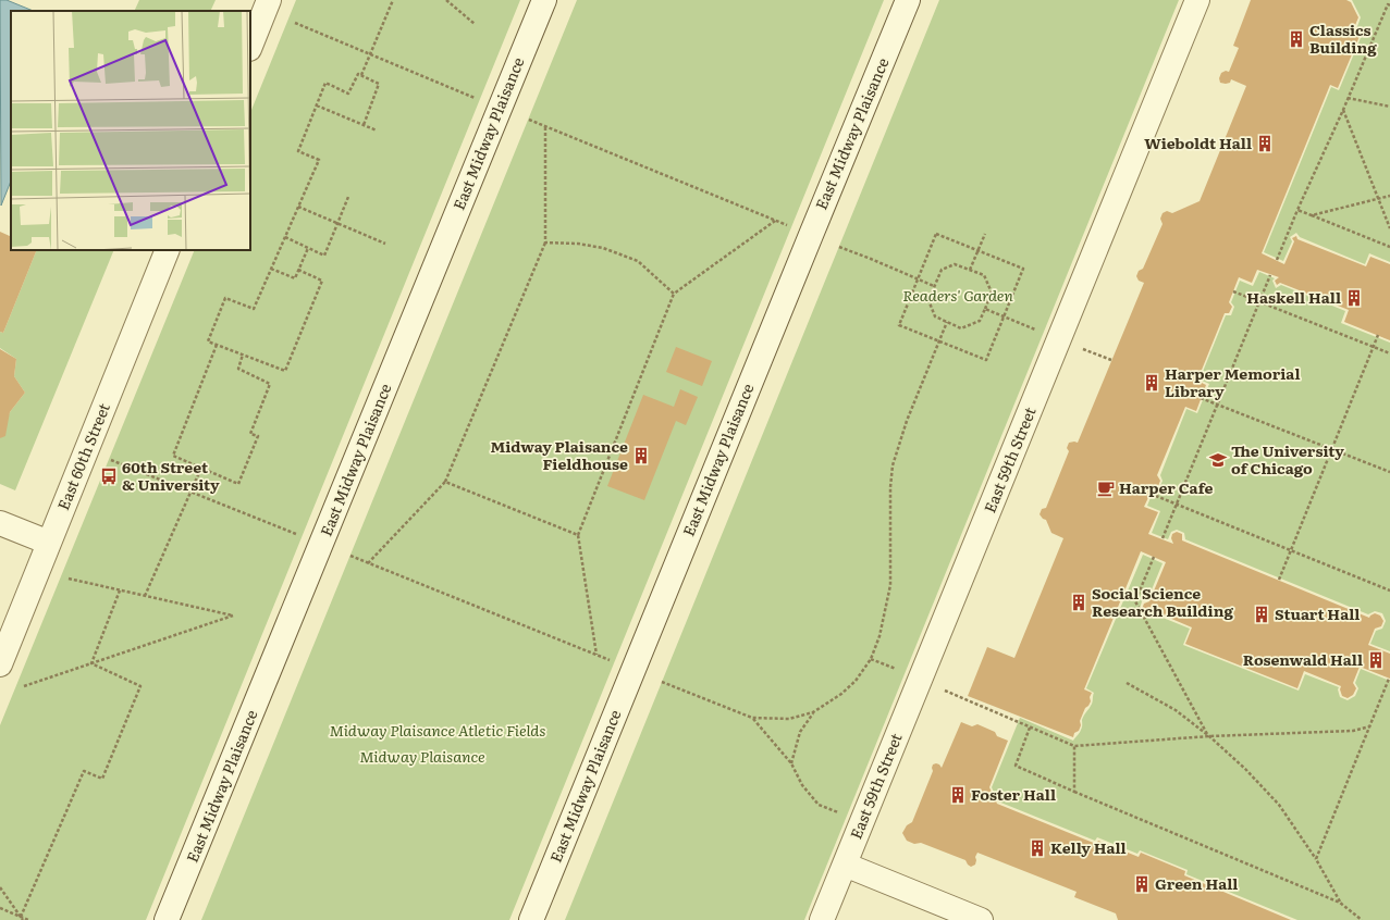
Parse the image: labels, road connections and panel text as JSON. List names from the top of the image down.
{
  "streets": {
    "street": ["East Midway Plaisance", "East 60th Street", "East 59th Street"]
  },
  "parks": ["Readers' Garden", "Midway Plaisance Atletic Fields", "Midway Plaisance"],
  "places": {
    "building": [
      "Classics Building",
      "Wieboldt Hall",
      "Haskell Hall",
      "Harper Memorial Library",
      "Midway Plaisance Fieldhouse",
      "Social Science Research Building",
      "Stuart Hall",
      "Rosenwald Hall",
      "Foster Hall",
      "Kelly Hall",
      "Green Hall"
    ],
    "school or university": ["The University of Chicago"],
    "bus stop": ["60th Street & University"],
    "cafe": ["Harper Cafe"]
  }
}
